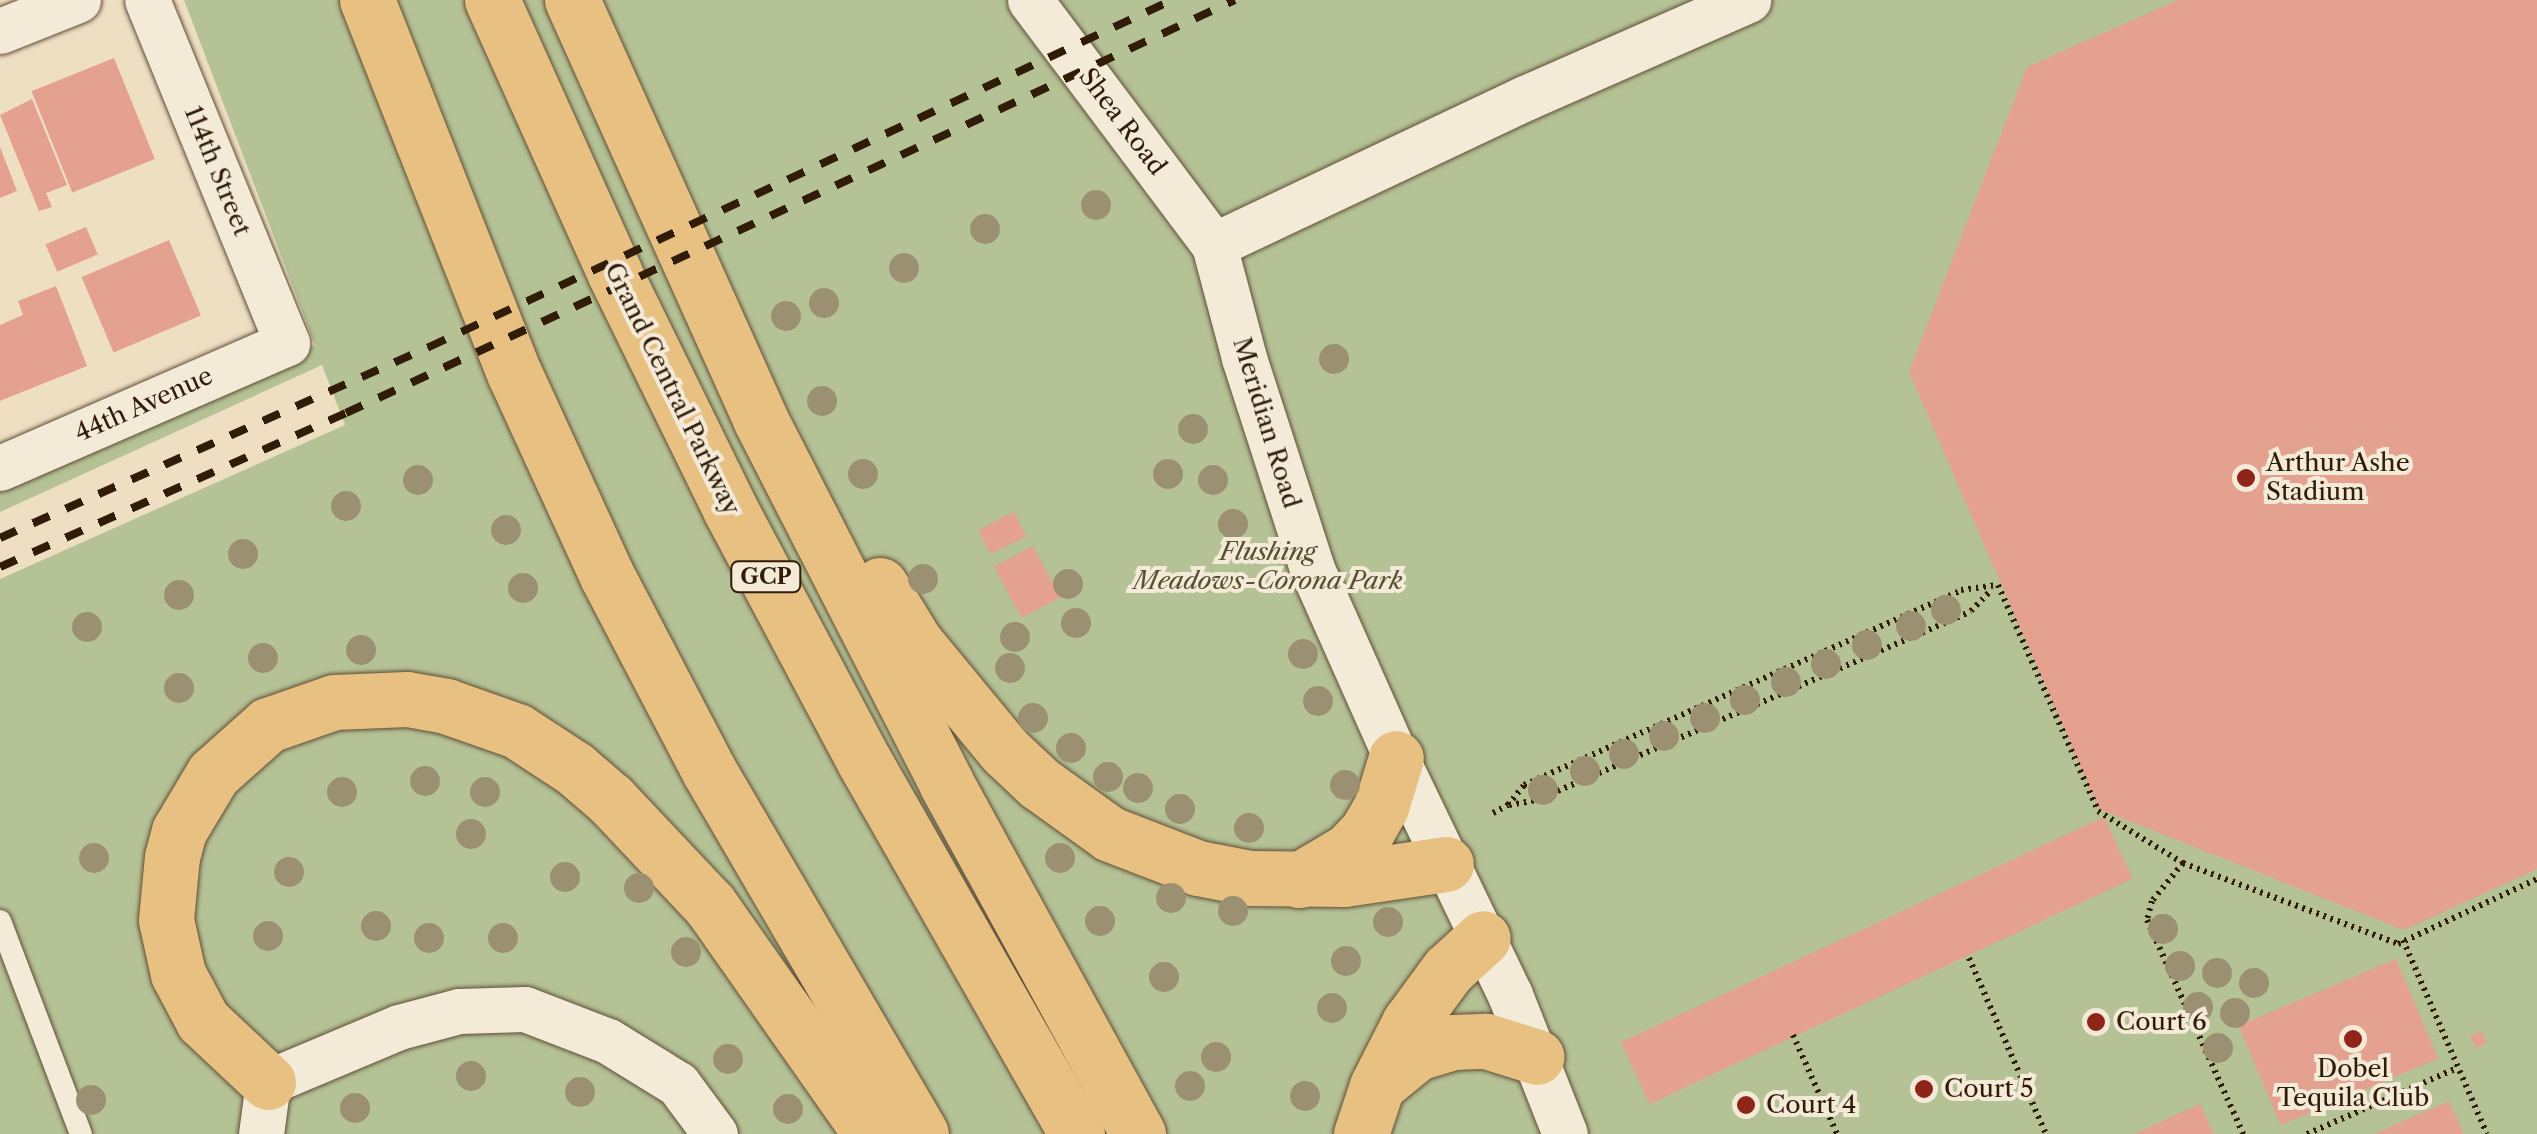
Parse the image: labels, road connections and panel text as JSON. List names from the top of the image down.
{
  "streets": {
    "highway": ["Grand Central Parkway", "GCP"],
    "street": [
      "Shea Road",
      "114th Street",
      "44th Avenue",
      "Meridian Road"
    ]
  },
  "crossings": [
    ["Shea Road", "Meridian Road"],
    ["114th Street", "44th Avenue"]
  ],
  "parks": ["Flushing Meadows-Corona Park"],
  "places": [
    "Arthur Ashe Stadium",
    "Court 6",
    "Dobel Tequila Club",
    "Court 5",
    "Court 4"
  ]
}
